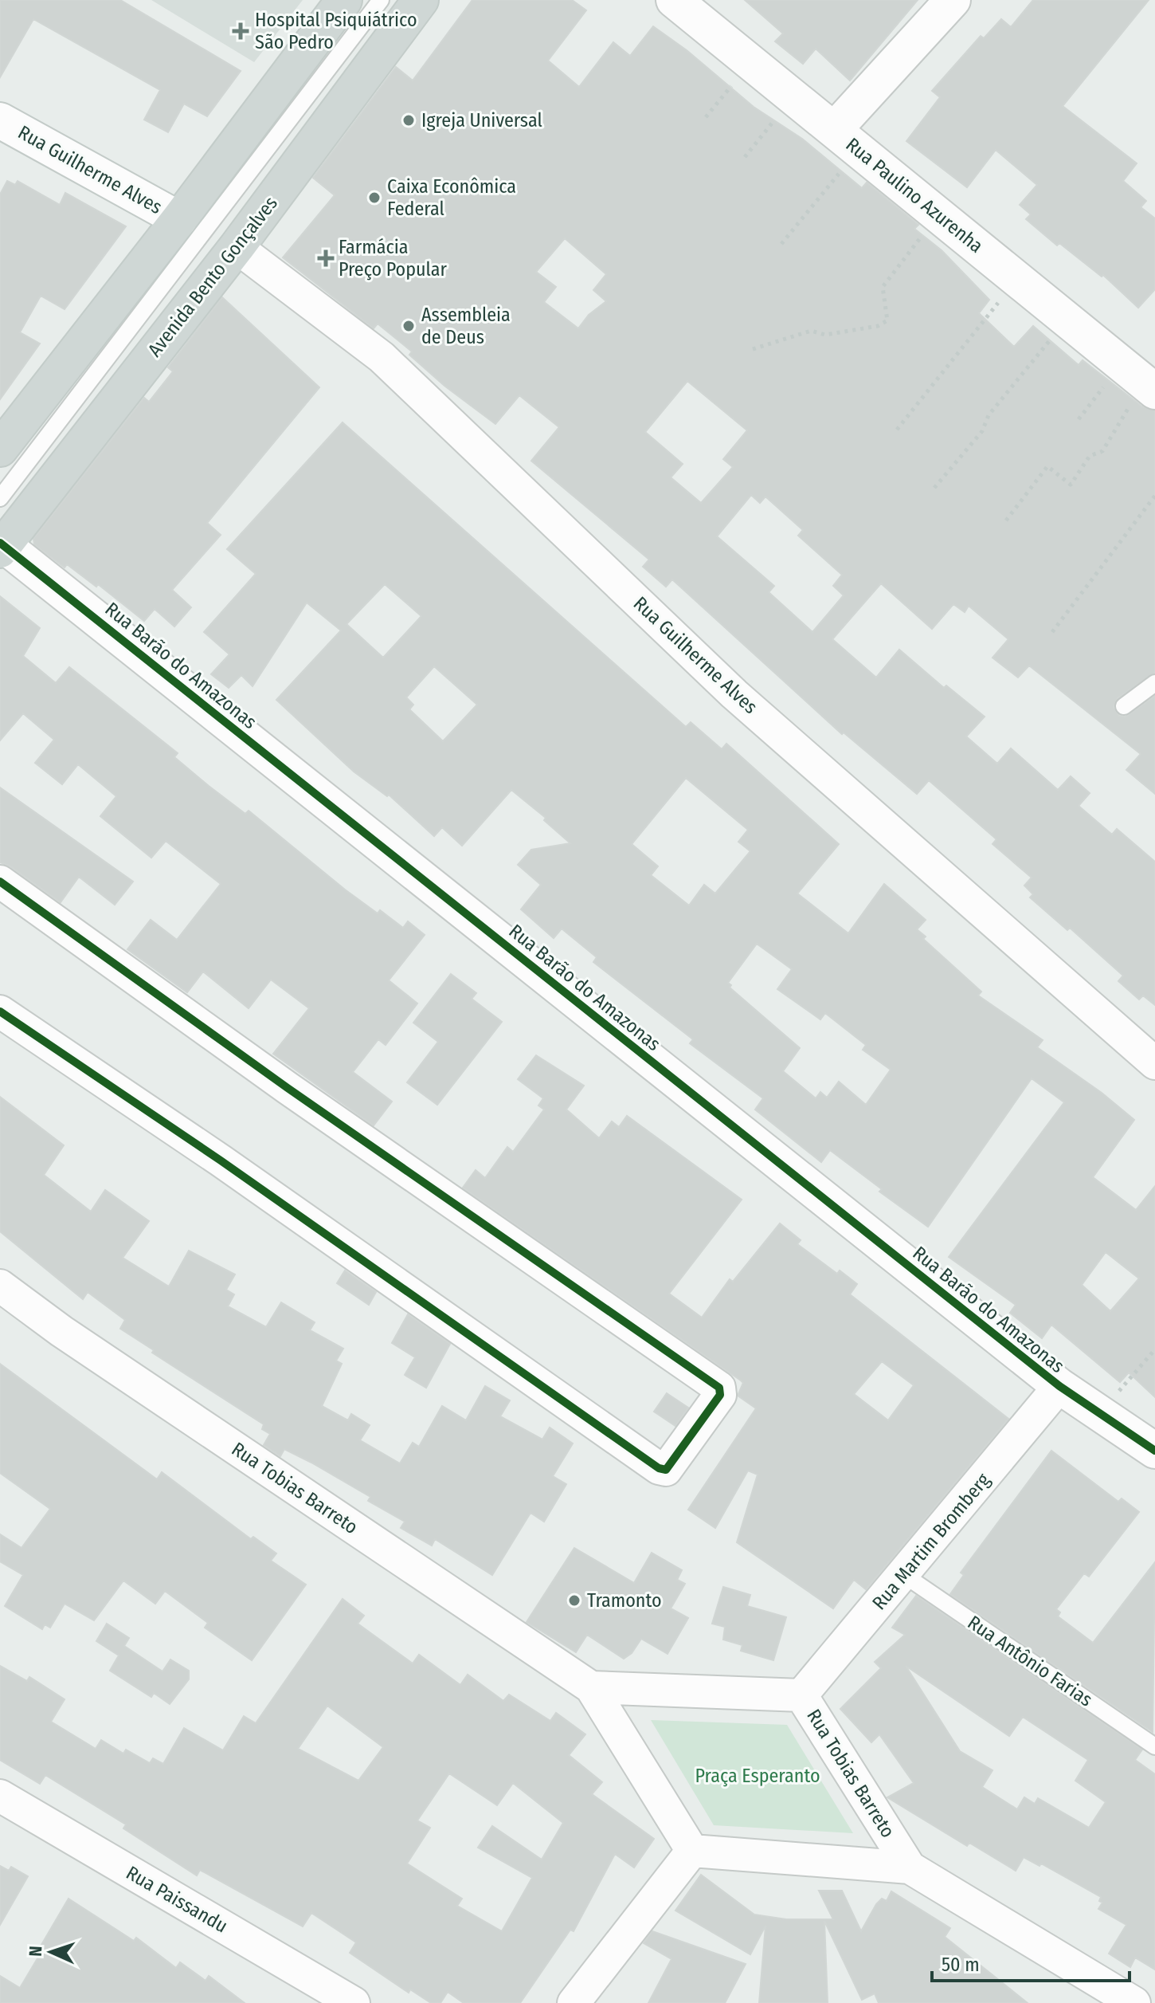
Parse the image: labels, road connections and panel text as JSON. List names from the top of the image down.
{
  "streets": {
    "main road": ["Avenida Bento Gonçalves"],
    "street": [
      "Rua Guilherme Alves",
      "Rua Paulino Azurenha",
      "Rua Barão do Amazonas",
      "Rua Tobias Barreto",
      "Rua Martim Bromberg",
      "Rua Paissandu"
    ],
    "lane": ["Rua Antônio Farias"]
  },
  "crossings": [
    ["Rua Guilherme Alves", "Avenida Bento Gonçalves"],
    ["Avenida Bento Gonçalves", "Rua Barão do Amazonas"],
    ["Rua Barão do Amazonas", "Rua Martim Bromberg"],
    ["Rua Tobias Barreto", "Rua Martim Bromberg"],
    ["Rua Martim Bromberg", "Rua Antônio Farias"]
  ],
  "parks": ["Praça Esperanto"],
  "places": {
    "health": ["Hospital Psiquiátrico São Pedro", "Farmácia Preço Popular"],
    "other": [
      "Igreja Universal",
      "Caixa Econômica Federal",
      "Assembleia de Deus",
      "Tramonto"
    ]
  },
  "scale_bar": "50 m",
  "north": "left"
}
